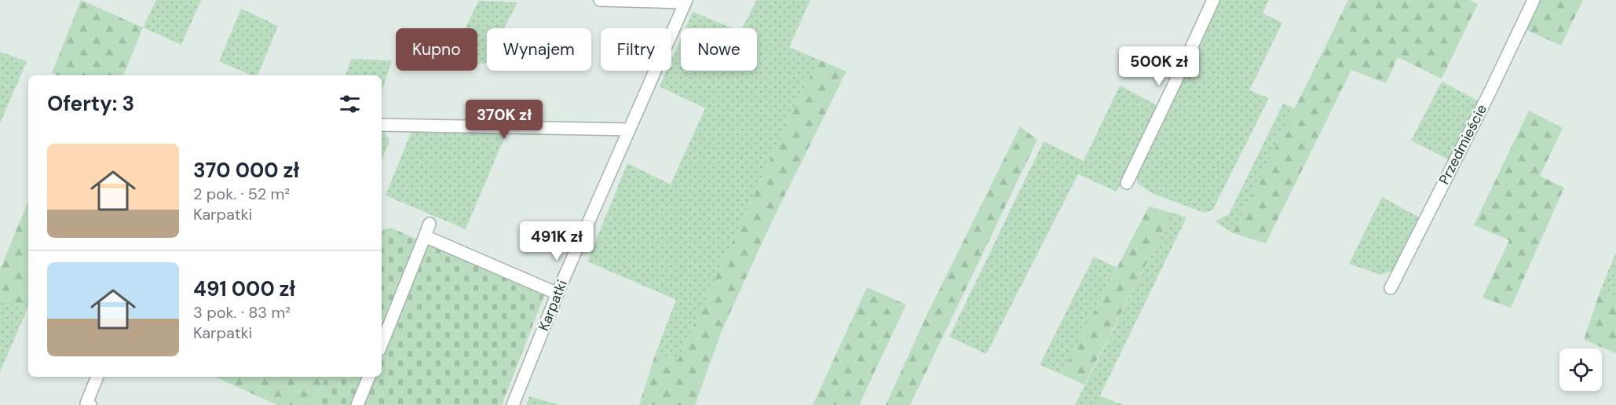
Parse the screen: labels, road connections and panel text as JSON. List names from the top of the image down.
{
  "streets": {
    "street": ["Przedmieście", "Karpatki"]
  },
  "page": {
    "chip": [
      "Kupno",
      "Wynajem",
      "Filtry",
      "Nowe"
    ],
    "price": ["500K zł", "370K zł", "491K zł"],
    "heading": "Oferty: 3",
    "list": [
      {
        "name": "370 000 zł",
        "note": "2 pok. · 52 m² · Karpatki"
      },
      {
        "name": "491 000 zł",
        "note": "3 pok. · 83 m² · Karpatki"
      }
    ]
  }
}
